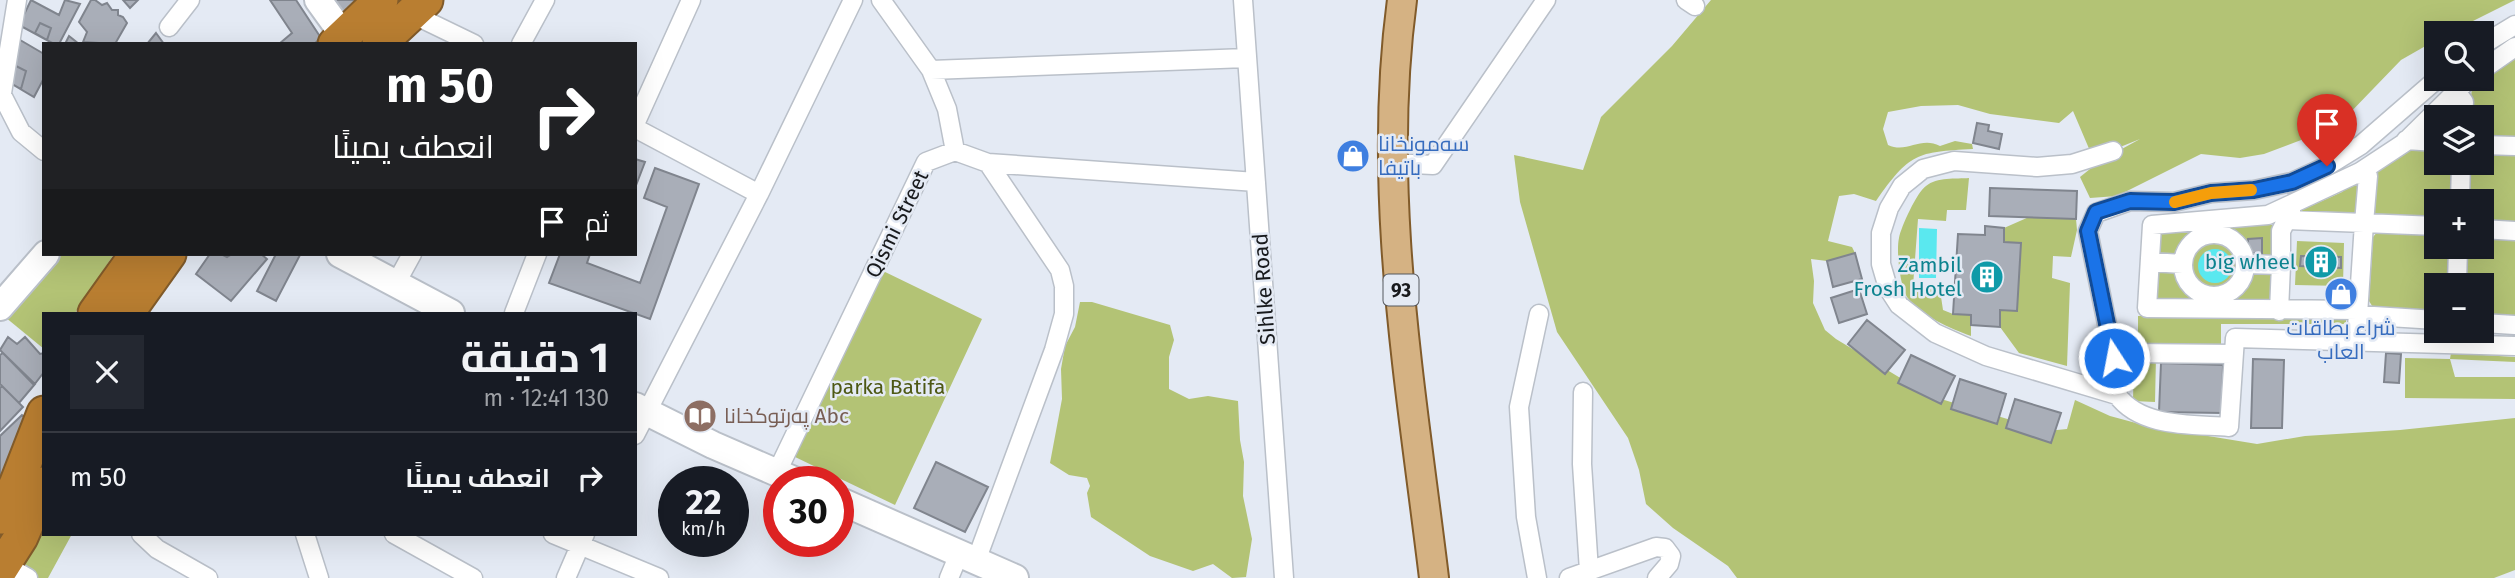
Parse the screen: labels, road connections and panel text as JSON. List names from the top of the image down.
{
  "streets": {
    "main road": ["93"],
    "street": ["Qismi Street", "Sihlke Road"]
  },
  "parks": ["parka Batifa"],
  "places": {
    "shop": ["سه‌مونخانا باتيفا", "شراء بطاقات العاب"],
    "building": ["big wheel", "Zambil Frosh Hotel"],
    "library": ["په‌رتوكخانا Abc"]
  },
  "page": {
    "map_buttons": ["+", "−"],
    "turn": ["50 m", "انعطف يمينًا"],
    "then": "ثم",
    "heading": ["1 دقيقة", "130 m · 12:41"],
    "list": [
      {
        "name": "انعطف يمينًا",
        "value": "50 m"
      }
    ],
    "speed": "22 km/h",
    "limit": "30"
  }
}
